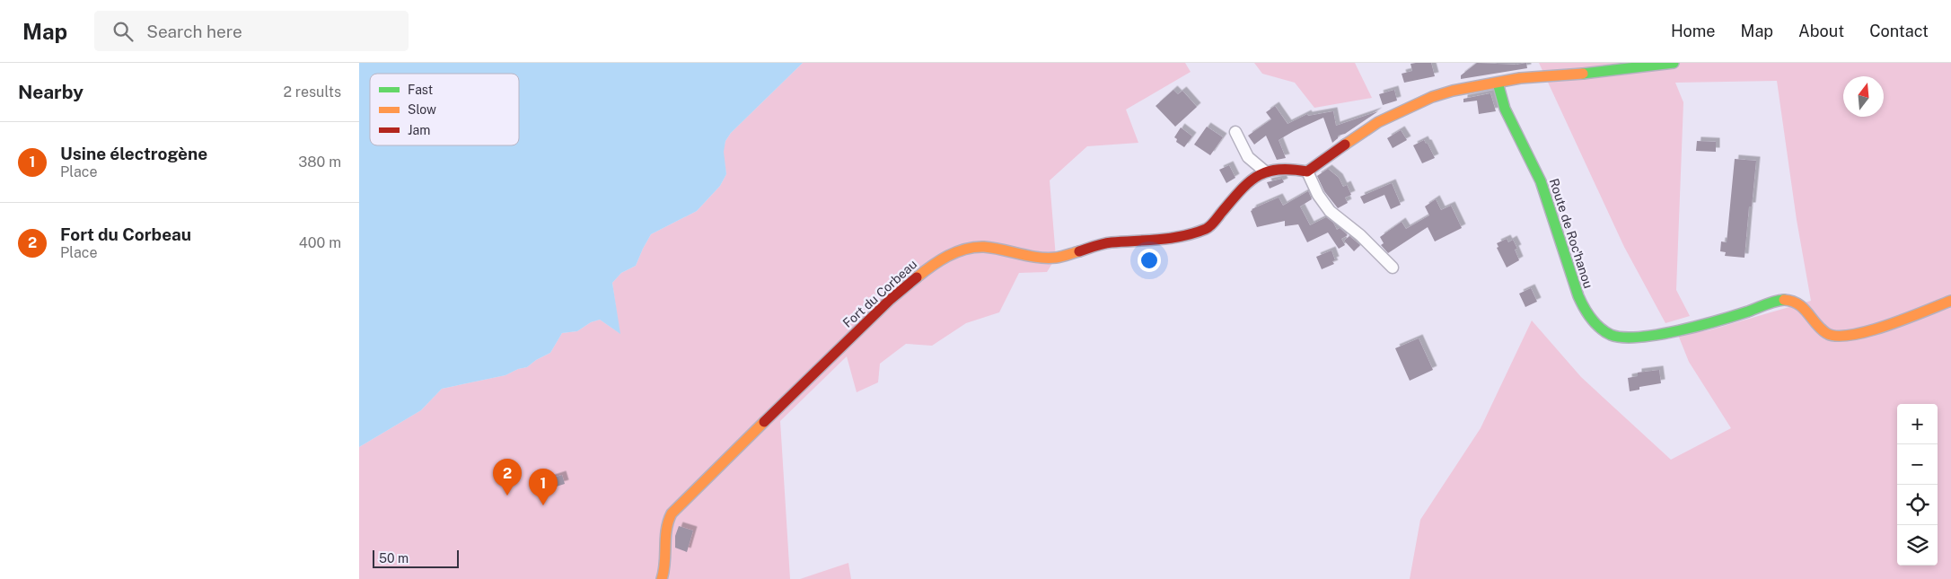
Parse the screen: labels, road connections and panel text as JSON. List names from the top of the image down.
{
  "streets": {
    "street": ["Route de Roc'hanou", "Fort du Corbeau"]
  },
  "legend": ["Fast", "Slow", "Jam"],
  "scale_bar": "50 m",
  "north": "top",
  "page": {
    "header": "Map",
    "search": "Search here",
    "nav": [
      "Home",
      "Map",
      "About",
      "Contact"
    ],
    "heading": ["Nearby", "2 results"],
    "list": [
      {
        "mark": "1",
        "name": "Usine électrogène",
        "note": "Place",
        "value": "380 m"
      },
      {
        "mark": "2",
        "name": "Fort du Corbeau",
        "note": "Place",
        "value": "400 m"
      }
    ],
    "map_buttons": ["+", "−"],
    "pins": ["2", "1"],
    "scale": "50 m"
  }
}
